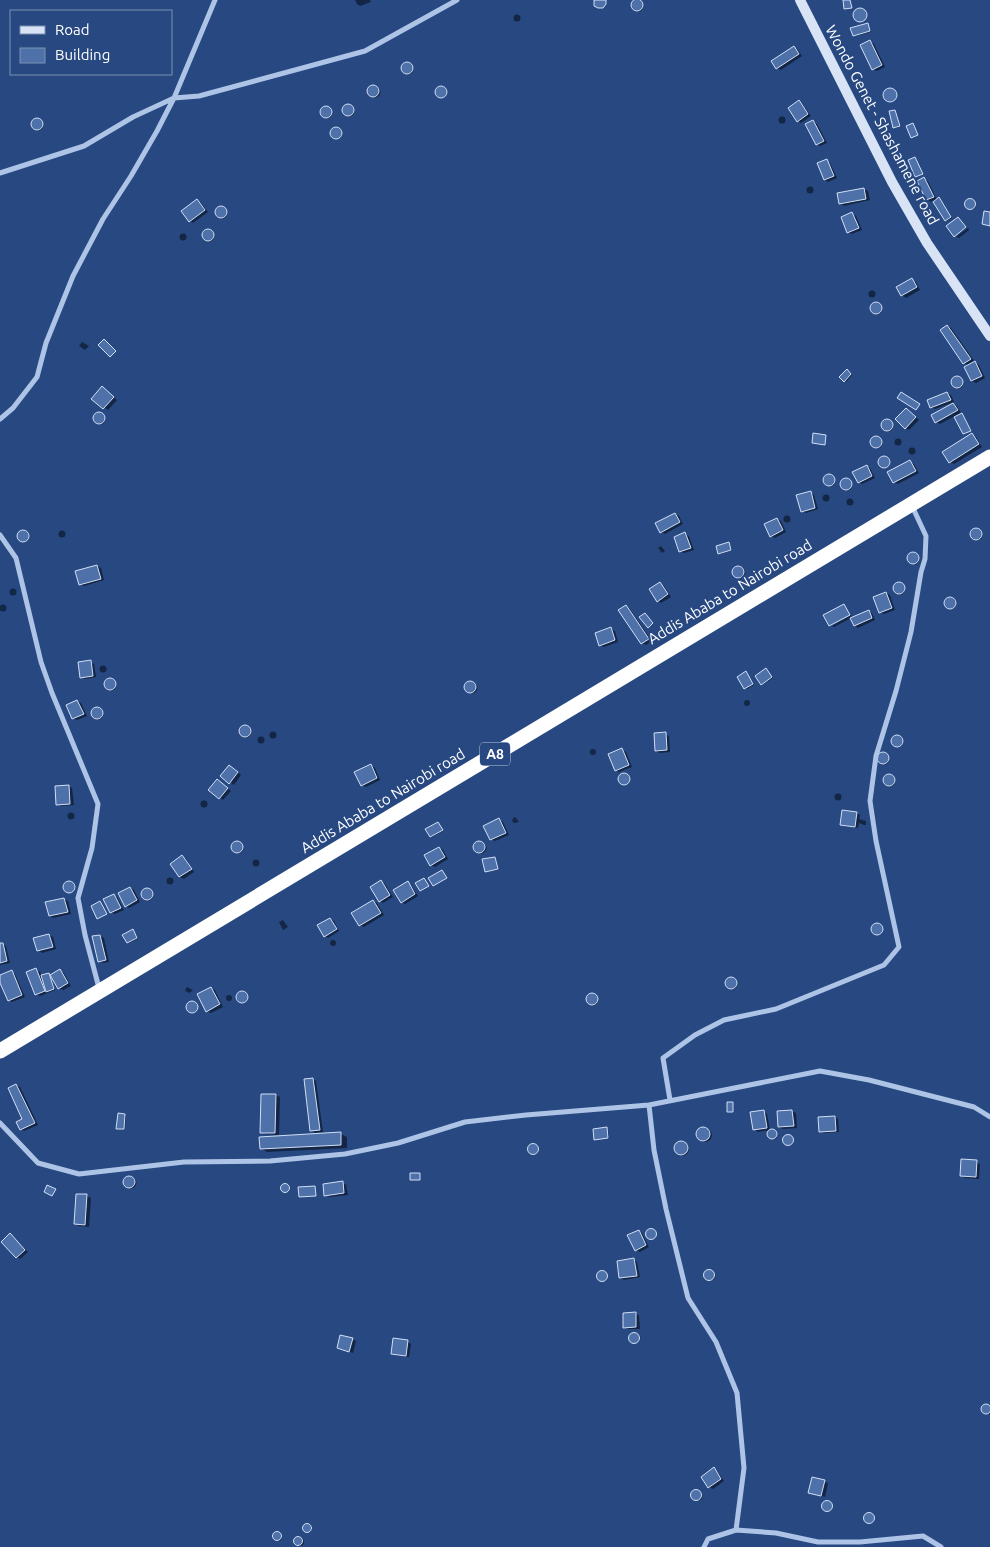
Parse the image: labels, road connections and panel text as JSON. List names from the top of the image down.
{
  "streets": {
    "highway": ["Addis Ababa to Nairobi road", "A8"],
    "main road": ["Wondo Genet - Shashamene road"]
  },
  "legend": ["Road", "Building"]
}
